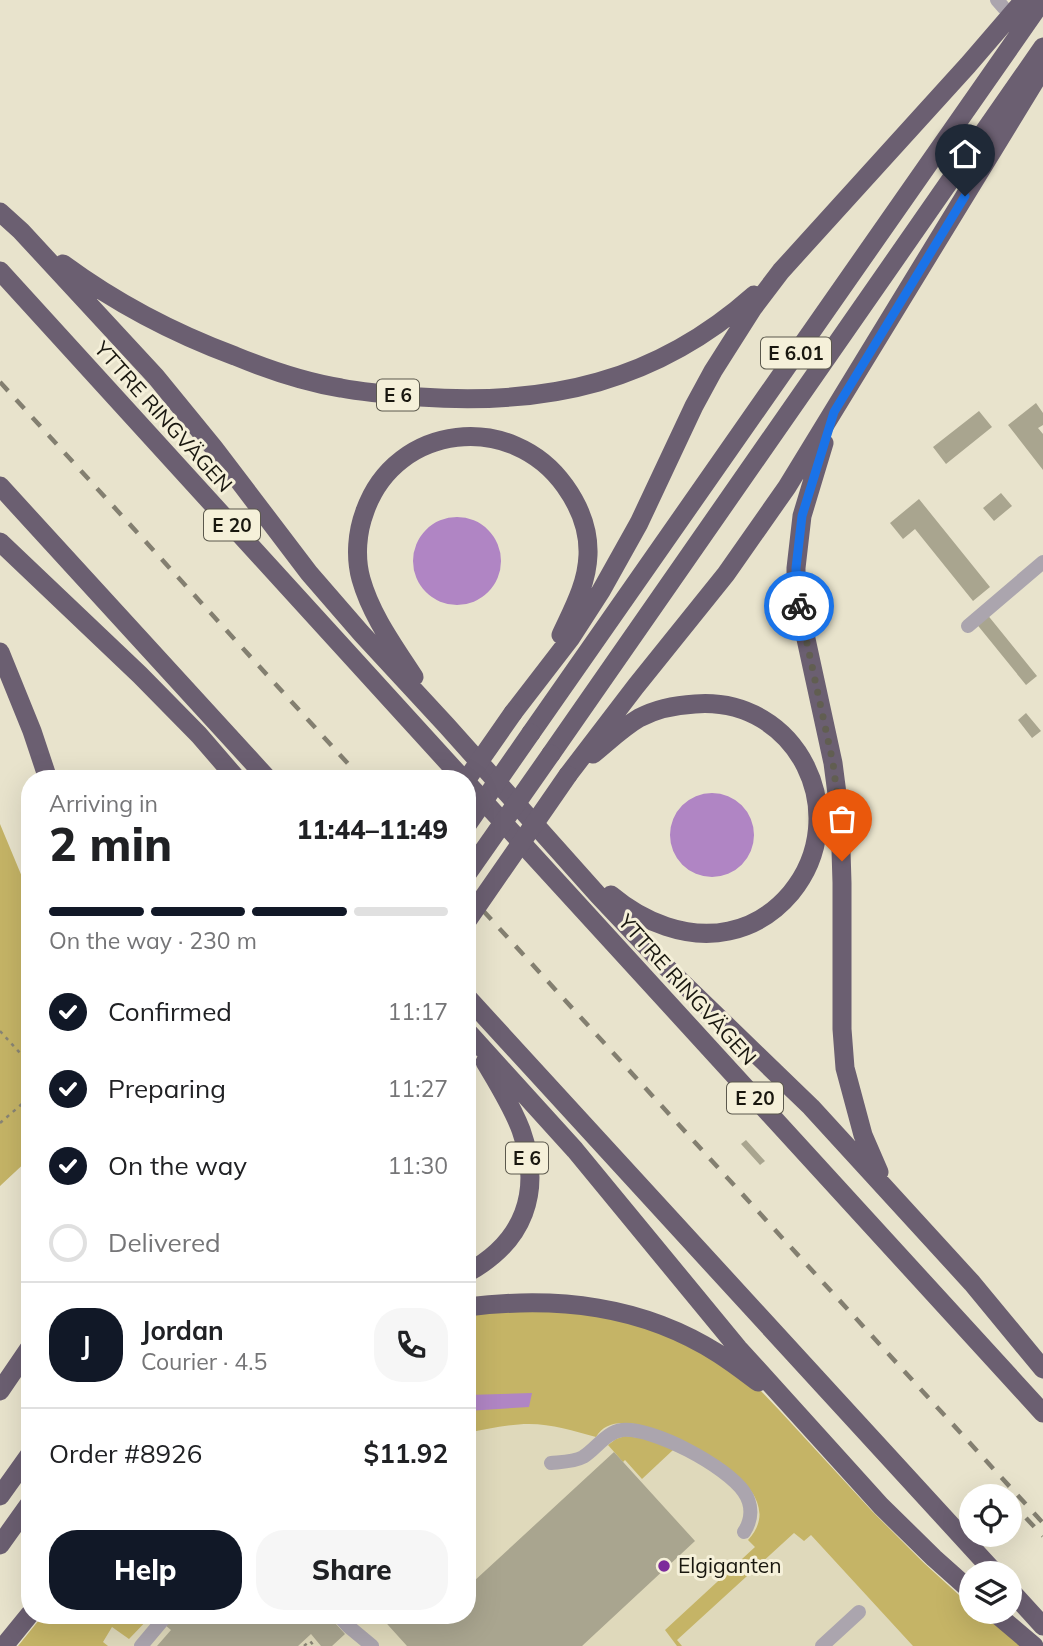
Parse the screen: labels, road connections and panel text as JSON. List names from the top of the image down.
{
  "streets": {
    "highway": [
      "E 6.01",
      "E 6",
      "YTTRE RINGVÄGEN",
      "E 20"
    ]
  },
  "places": ["Elgiganten"],
  "page": {
    "heading": ["2 min", "Arriving in", "11:44–11:49"],
    "panel": [
      "Jordan",
      "Courier · 4.5",
      "Order #8926",
      "$11.92"
    ],
    "bar": "On the way · 230 m",
    "list": [
      ["Confirmed", "11:17"],
      ["Preparing", "11:27"],
      ["On the way", "11:30"],
      "Delivered"
    ],
    "round": "J",
    "buttons": ["Help", "Share"]
  }
}
